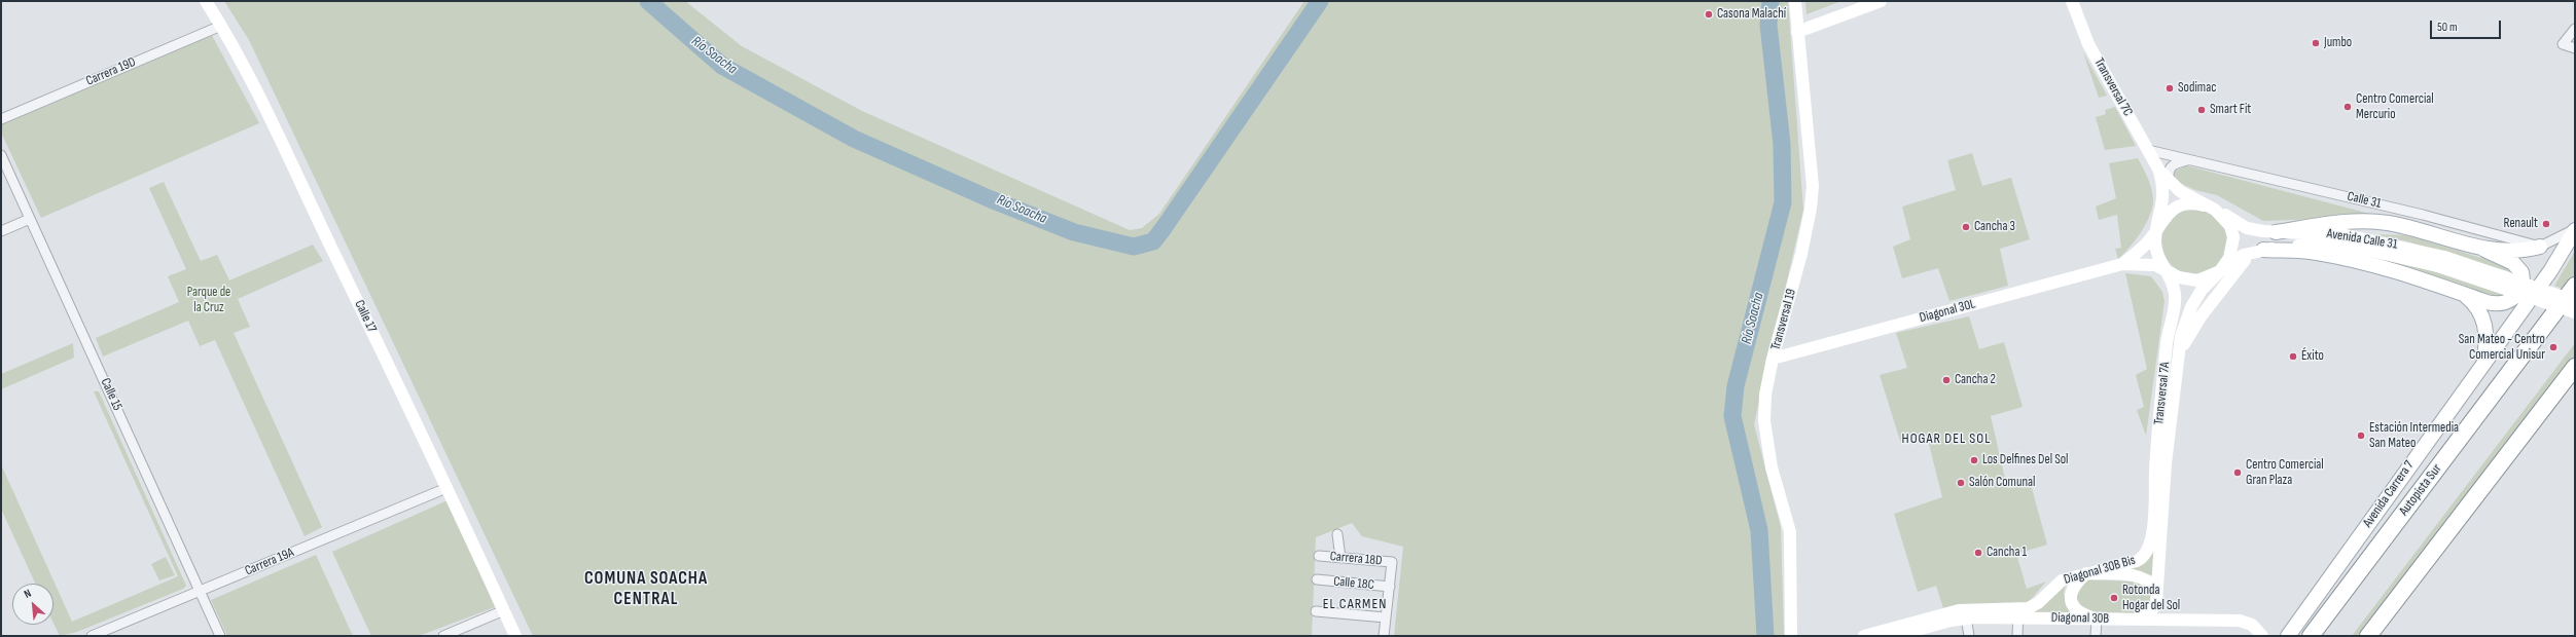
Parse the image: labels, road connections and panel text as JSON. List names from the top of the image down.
{
  "streets": {
    "highway": ["Autopista Sur"],
    "main road": [
      "Transversal 7C",
      "Avenida Calle 31",
      "Diagonal 30L",
      "Calle 17",
      "Transversal 19",
      "Transversal 7A",
      "Avenida Carrera 7",
      "Diagonal 30B Bis",
      "Diagonal 30B"
    ],
    "street": [
      "Carrera 19D",
      "Calle 31",
      "Calle 15",
      "Carrera 18D",
      "Carrera 19A",
      "Calle 18C"
    ]
  },
  "crossings": [
    ["Carrera 19D", "Calle 17"],
    ["Transversal 7C", "Calle 31"],
    ["Transversal 7C", "Avenida Calle 31"],
    ["Transversal 7C", "Transversal 7A"],
    ["Avenida Calle 31", "Diagonal 30L"],
    ["Avenida Calle 31", "Transversal 7A"],
    ["Diagonal 30L", "Transversal 19"],
    ["Calle 17", "Carrera 19A"],
    ["Transversal 7A", "Diagonal 30B Bis"],
    ["Calle 15", "Carrera 19A"],
    ["Carrera 18D", "Calle 18C"],
    ["Diagonal 30B Bis", "Diagonal 30B"]
  ],
  "districts": ["HOGAR DEL SOL", "COMUNA SOACHA CENTRAL", "EL CARMEN"],
  "water": ["Río Soacha"],
  "parks": ["Parque de la Cruz"],
  "places": [
    "Casona Malachí",
    "Jumbo",
    "Sodimac",
    "Centro Comercial Mercurio",
    "Smart Fit",
    "Renault",
    "Cancha 3",
    "San Mateo - Centro Comercial Unisur",
    "Éxito",
    "Cancha 2",
    "Estación Intermedia San Mateo",
    "Los Delfines Del Sol",
    "Centro Comercial Gran Plaza",
    "Salón Comunal",
    "Cancha 1",
    "Rotonda Hogar del Sol"
  ],
  "scale_bar": "50 m",
  "north": "top left"
}
